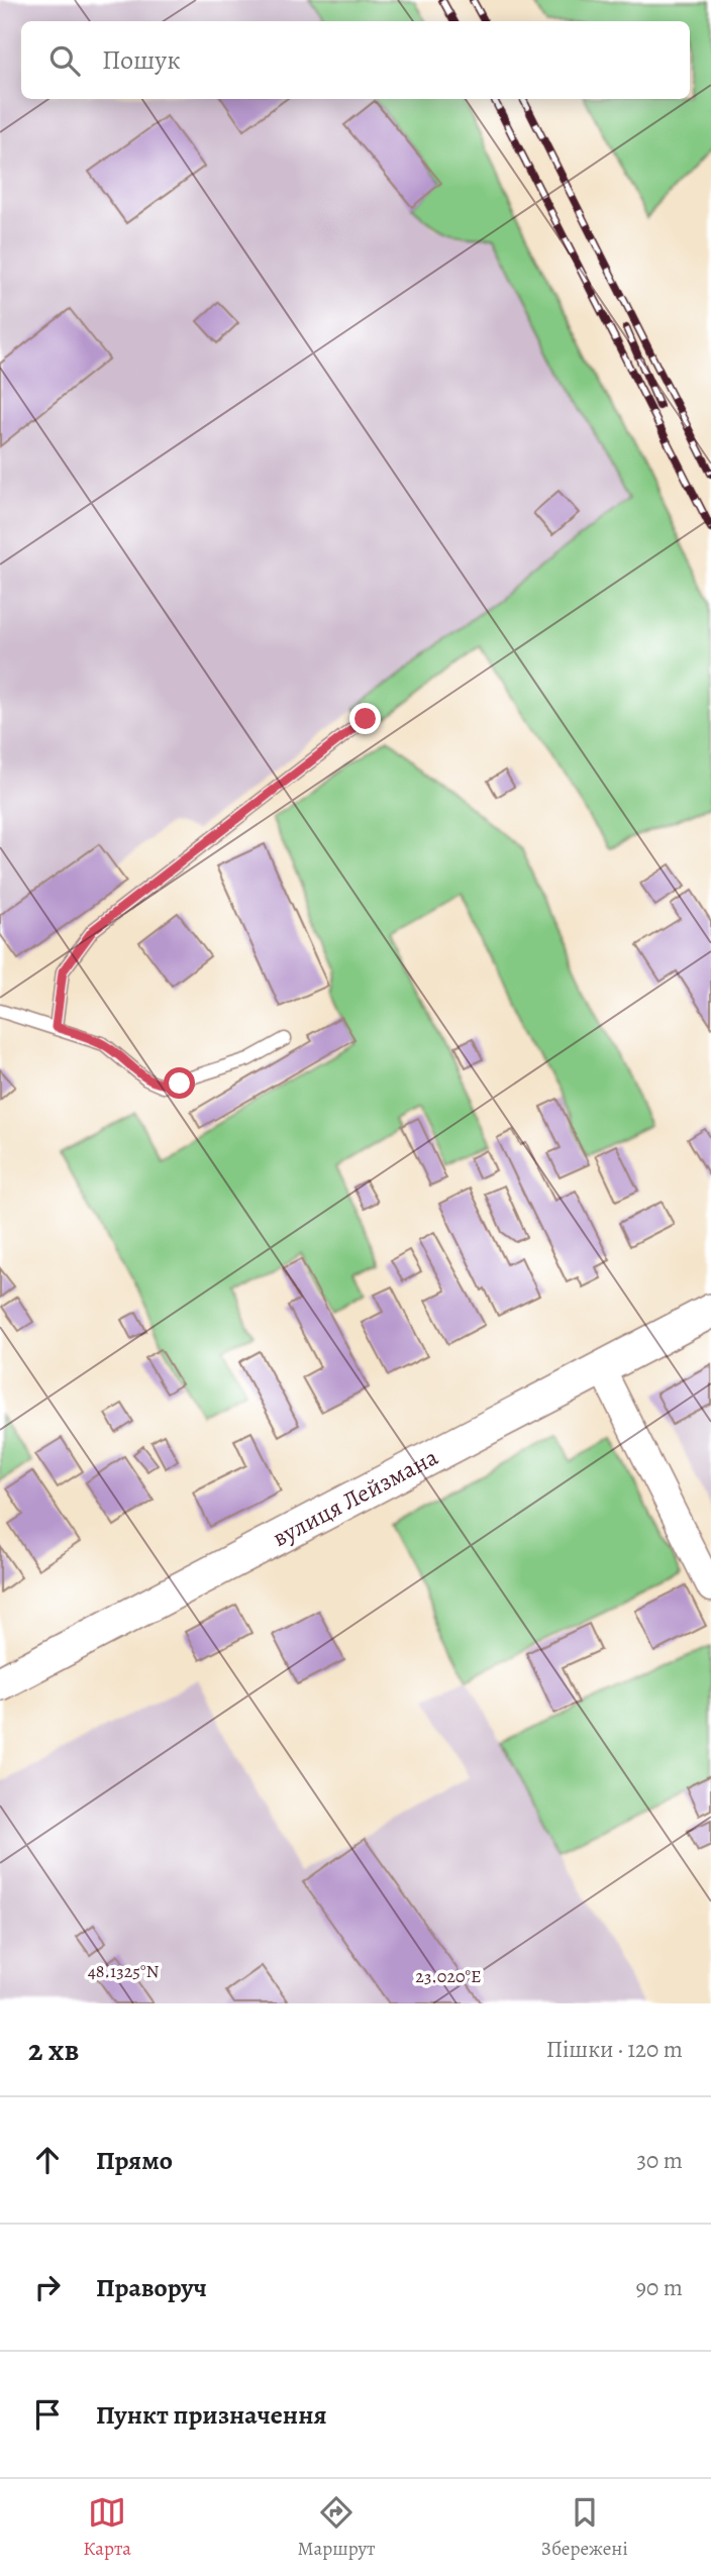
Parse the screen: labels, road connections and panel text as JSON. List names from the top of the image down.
{
  "streets": {
    "street": ["вулиця Лейзмана"]
  },
  "page": {
    "search": "Пошук",
    "heading": ["2 хв", "Пішки · 120 m"],
    "list": [
      ["Прямо", "30 m"],
      ["Праворуч", "90 m"],
      "Пункт призначення"
    ],
    "nav": ["Карта", "Маршрут", "Збережені"]
  },
  "coordinates": ["48.1325°N", "23.020°E"]
}
